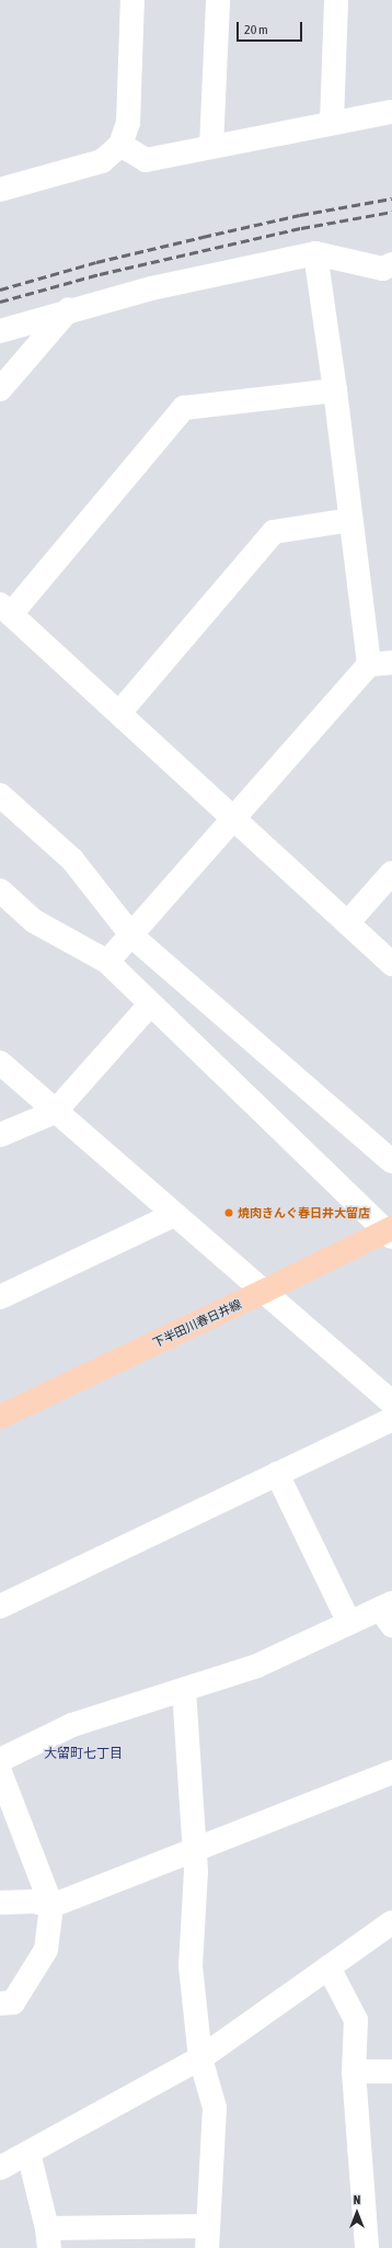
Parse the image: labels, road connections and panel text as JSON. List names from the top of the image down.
{
  "streets": {
    "main road": ["下半田川春日井線"]
  },
  "districts": ["大留町七丁目"],
  "places": ["焼肉きんぐ春日井大留店"],
  "scale_bar": "20 m",
  "north": "top"
}
